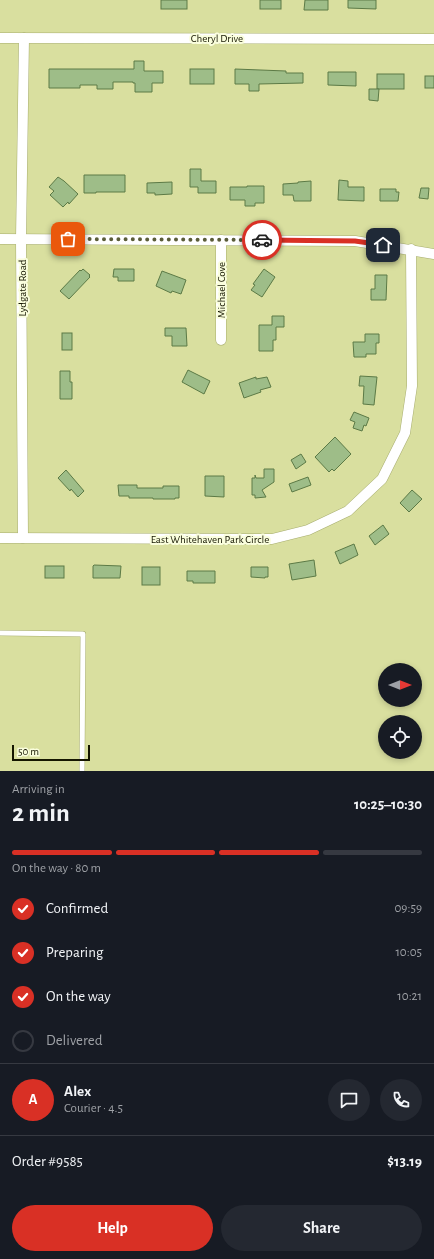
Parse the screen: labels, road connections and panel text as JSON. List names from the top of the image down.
{
  "streets": {
    "street": [
      "Cheryl Drive",
      "Lydgate Road",
      "Michael Cove",
      "East Whitehaven Park Circle"
    ]
  },
  "crossings": [
    ["Cheryl Drive", "Lydgate Road"],
    ["Lydgate Road", "East Whitehaven Park Circle"]
  ],
  "scale_bar": "50 m",
  "north": "right",
  "page": {
    "scale": "50 m",
    "heading": ["2 min", "Arriving in", "10:25–10:30"],
    "panel": [
      "Alex",
      "Courier · 4.5",
      "Order #9585",
      "$13.19"
    ],
    "bar": "On the way · 80 m",
    "list": [
      ["Confirmed", "09:59"],
      ["Preparing", "10:05"],
      ["On the way", "10:21"],
      "Delivered"
    ],
    "round": "A",
    "buttons": ["Help", "Share"]
  }
}
